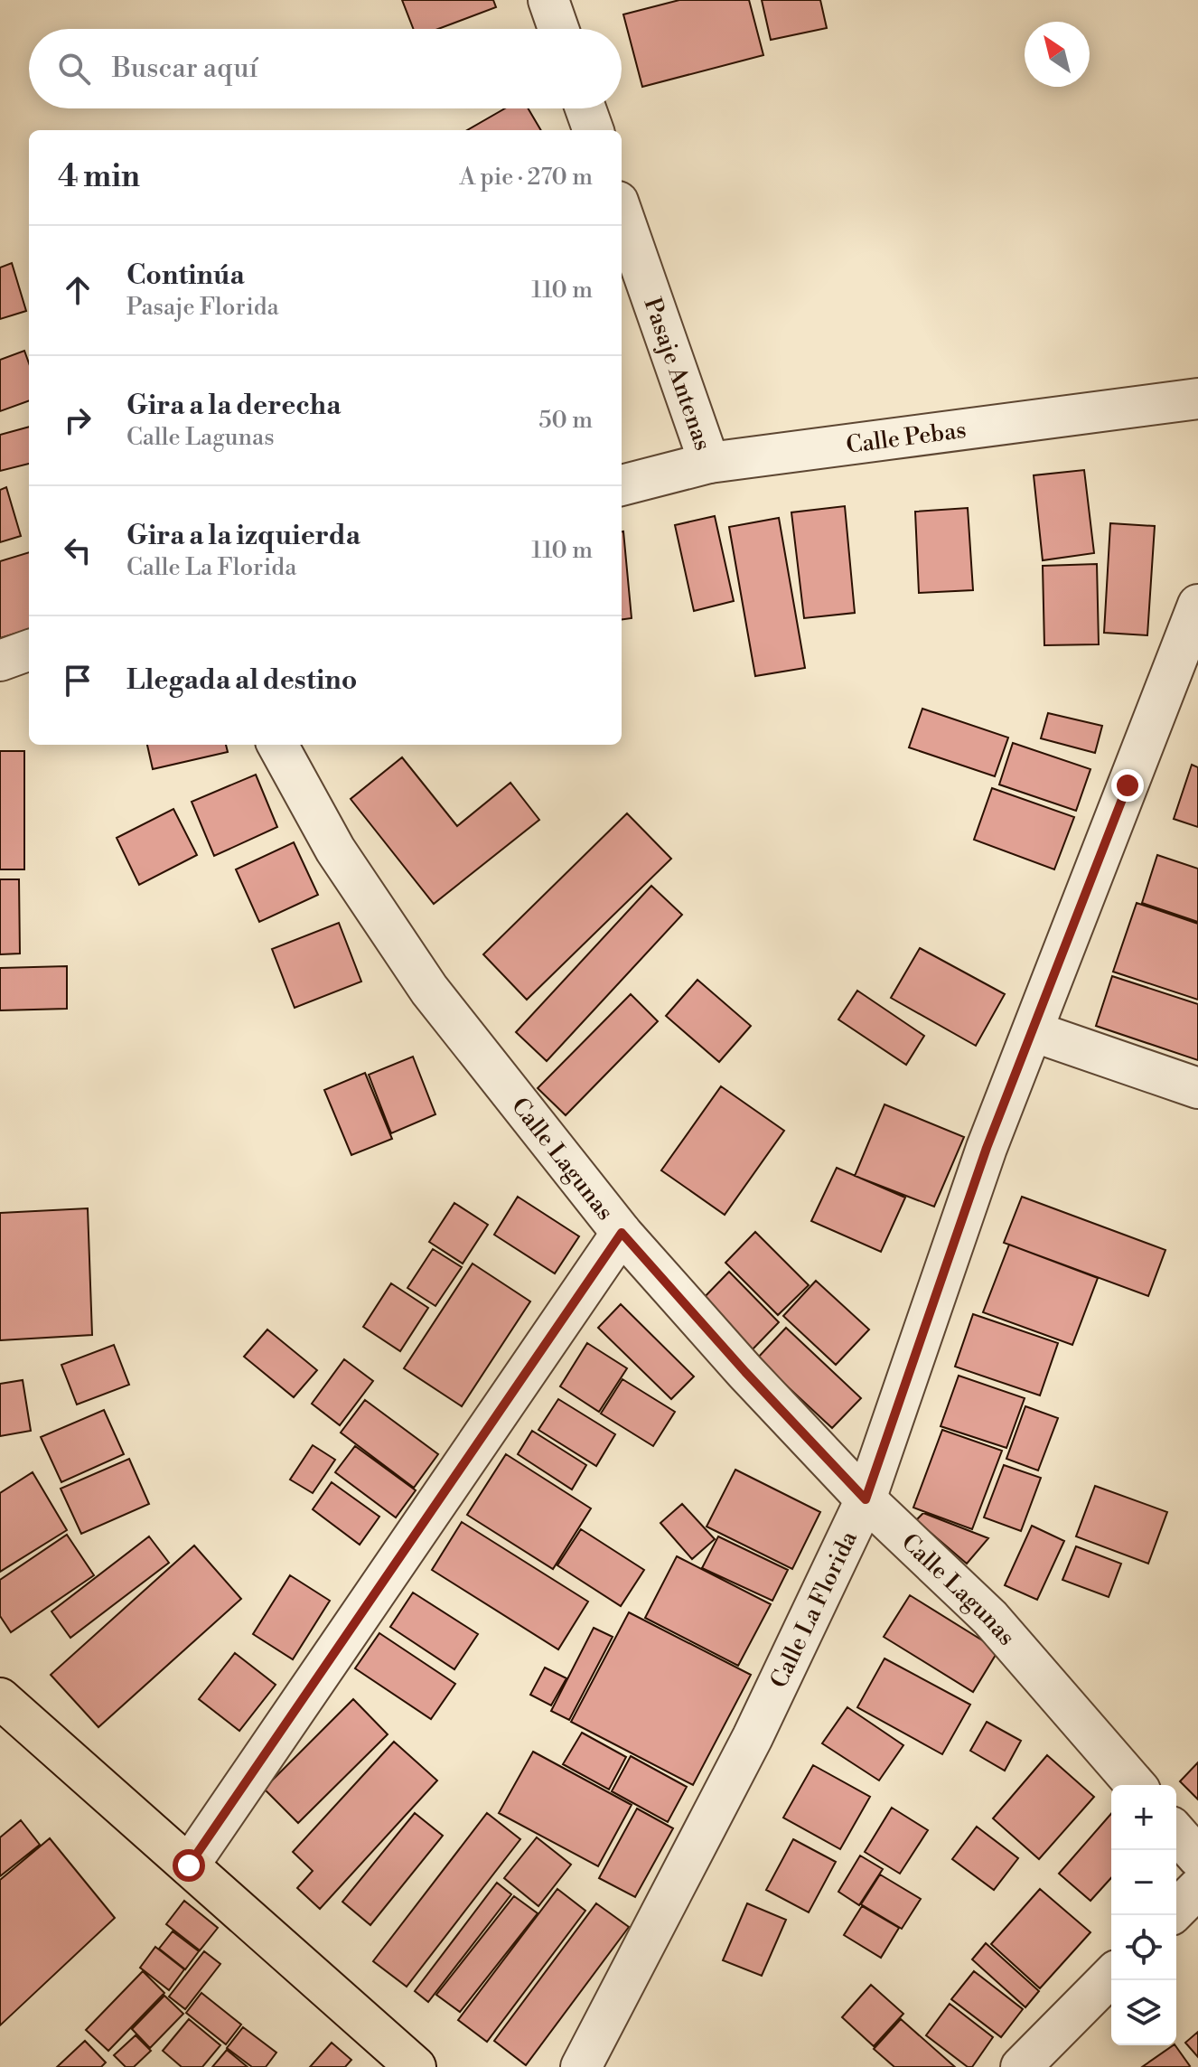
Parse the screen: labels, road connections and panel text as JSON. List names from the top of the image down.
{
  "streets": {
    "street": [
      "Pasaje Antenas",
      "Calle Pebas",
      "Calle Lagunas",
      "Calle La Florida"
    ]
  },
  "crossings": [
    ["Pasaje Antenas", "Calle Pebas"],
    ["Calle Lagunas", "Calle La Florida"]
  ],
  "north": "top left",
  "page": {
    "search": "Buscar aquí",
    "heading": ["4 min", "A pie · 270 m"],
    "list": [
      ["Continúa", "Pasaje Florida", "110 m"],
      ["Gira a la derecha", "Calle Lagunas", "50 m"],
      ["Gira a la izquierda", "Calle La Florida", "110 m"],
      "Llegada al destino"
    ],
    "map_buttons": ["+", "−"]
  }
}
